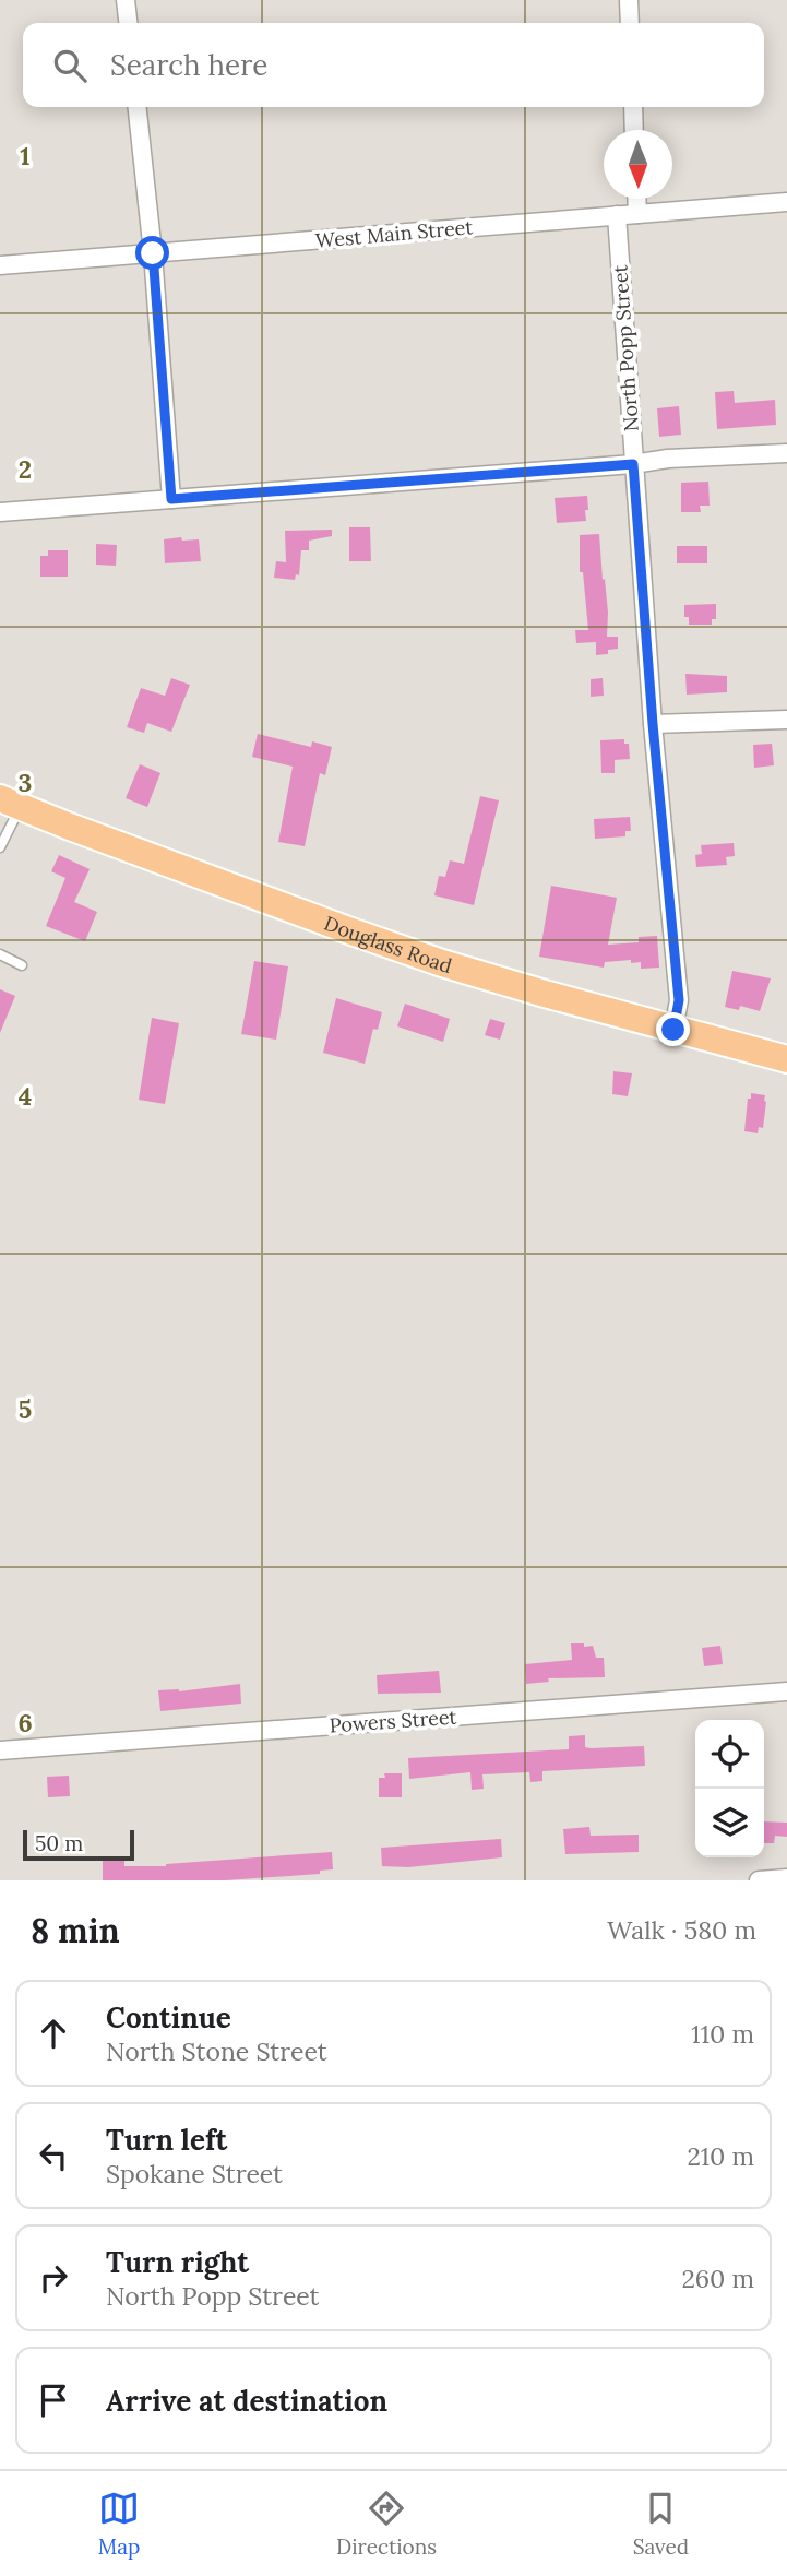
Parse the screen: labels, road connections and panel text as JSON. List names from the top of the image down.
{
  "streets": {
    "main road": ["Douglass Road"],
    "street": ["West Main Street", "North Popp Street", "Powers Street"]
  },
  "crossings": [
    ["West Main Street", "North Popp Street"],
    ["North Popp Street", "Douglass Road"]
  ],
  "scale_bar": "50 m",
  "north": "bottom",
  "page": {
    "search": "Search here",
    "scale": "50 m",
    "heading": ["8 min", "Walk · 580 m"],
    "list": [
      ["Continue", "North Stone Street", "110 m"],
      ["Turn left", "Spokane Street", "210 m"],
      ["Turn right", "North Popp Street", "260 m"],
      "Arrive at destination"
    ],
    "nav": ["Map", "Directions", "Saved"]
  },
  "grid": {
    "rows": [
      "1",
      "2",
      "3",
      "4",
      "5",
      "6"
    ]
  }
}
